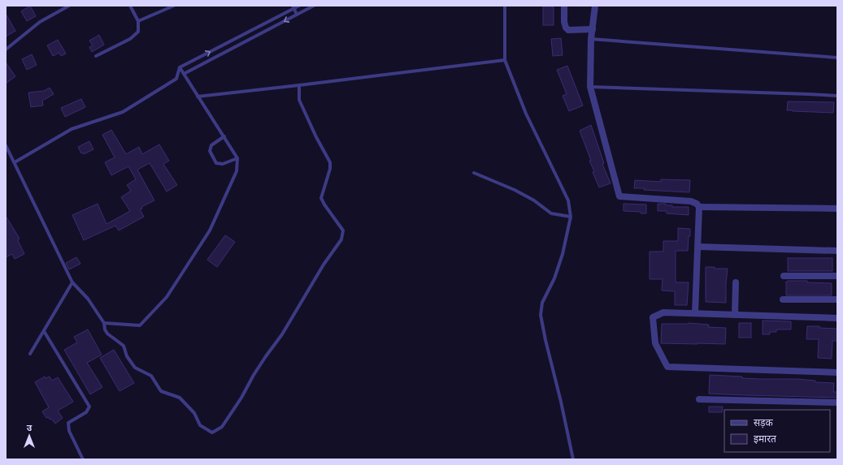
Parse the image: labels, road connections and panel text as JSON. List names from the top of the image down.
{
  "legend": ["सड़क", "इमारत"],
  "north": "top"
}
